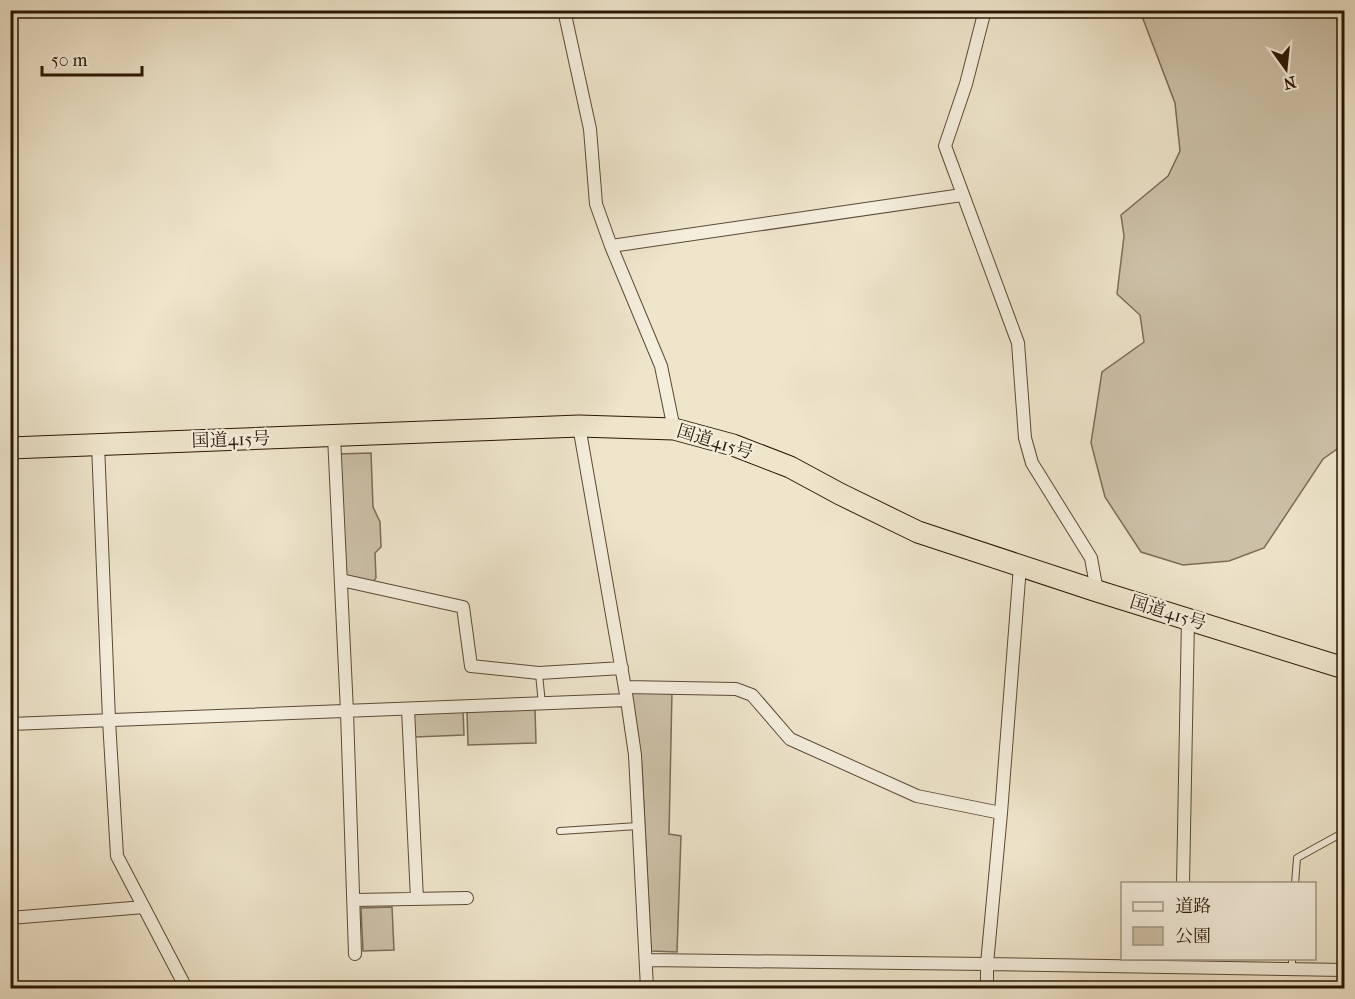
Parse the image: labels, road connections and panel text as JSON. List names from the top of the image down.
{
  "streets": {
    "highway": ["国道415号"]
  },
  "legend": ["道路", "公園"],
  "scale_bar": "50 m",
  "north": "bottom"
}
